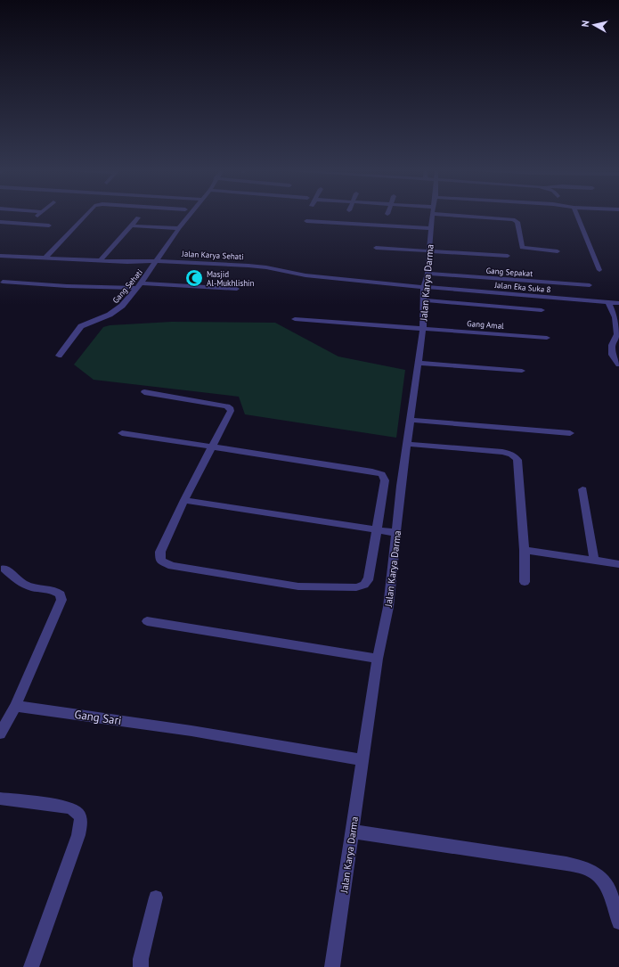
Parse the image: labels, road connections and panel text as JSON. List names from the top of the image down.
{
  "streets": {
    "street": [
      "Jalan Karya Sehati",
      "Gang Sepakat",
      "Jalan Karya Darma",
      "Gang Sehati",
      "Jalan Eka Suka 8",
      "Gang Amal",
      "Gang Sari"
    ]
  },
  "crossings": [
    ["Jalan Karya Sehati", "Jalan Karya Darma"],
    ["Jalan Karya Sehati", "Gang Sehati"],
    ["Jalan Karya Sehati", "Jalan Eka Suka 8"],
    ["Gang Sepakat", "Jalan Karya Darma"],
    ["Jalan Karya Darma", "Jalan Eka Suka 8"],
    ["Jalan Karya Darma", "Gang Amal"],
    ["Jalan Karya Darma", "Gang Sari"]
  ],
  "places": {
    "mosque": ["Masjid Al-Mukhlishin"]
  },
  "north": "left"
}
